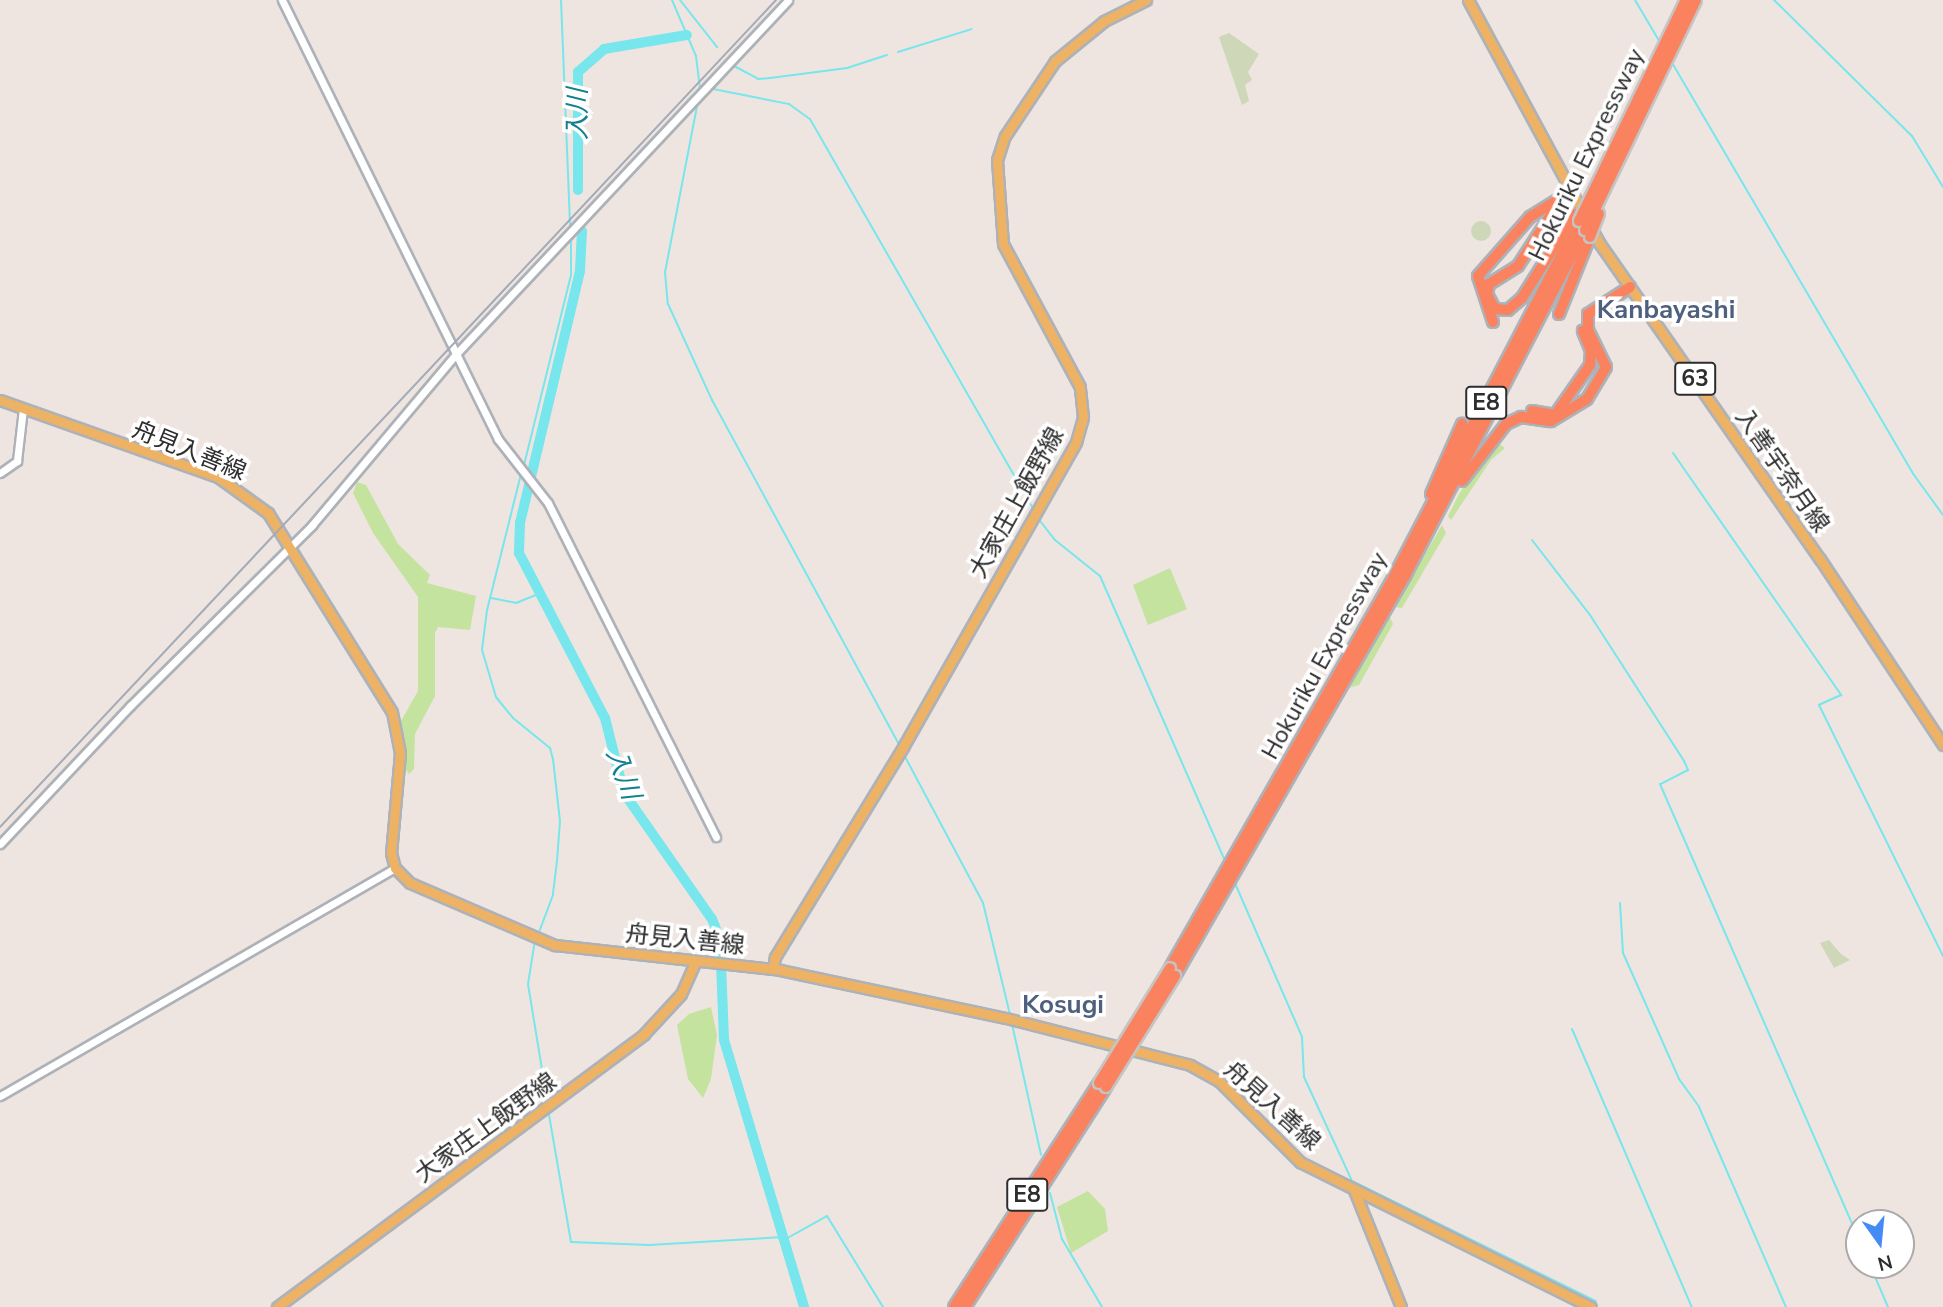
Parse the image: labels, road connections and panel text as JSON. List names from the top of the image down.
{
  "streets": {
    "highway": ["Hokuriku Expressway", "E8"],
    "main road": [
      "63",
      "舟見入善線",
      "入善宇奈月線",
      "大家庄上飯野線"
    ]
  },
  "crossings": [
    ["舟見入善線", "大家庄上飯野線"]
  ],
  "districts": ["Kanbayashi", "Kosugi"],
  "water": ["入川"],
  "north": "bottom"
}
